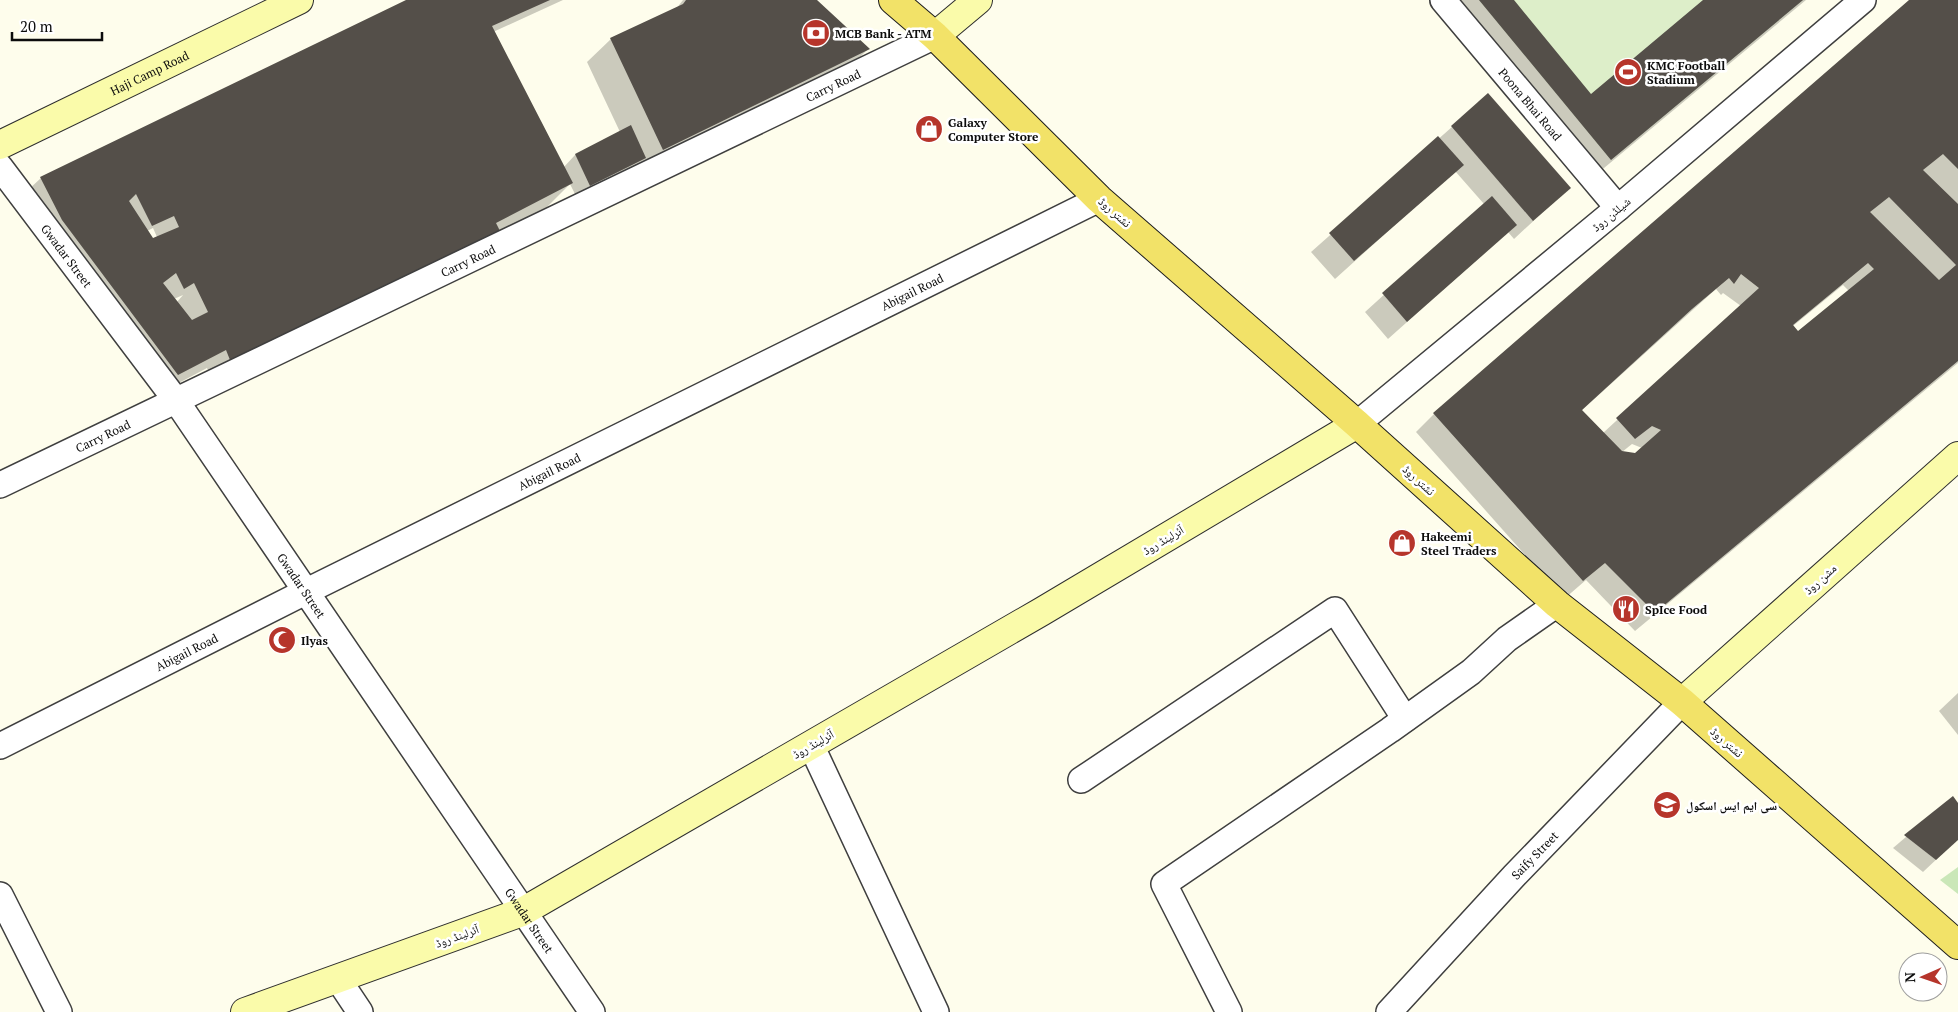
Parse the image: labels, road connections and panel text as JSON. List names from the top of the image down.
{
  "streets": {
    "main road": ["نشتر روڈ"],
    "street": [
      "Haji Camp Road",
      "Carry Road",
      "Poona Bhai Road",
      "شیلڈن روڈ",
      "Gwadar Street",
      "Abigail Road",
      "آئرلینڈ روڈ",
      "مشن روڈ",
      "Saify Street"
    ]
  },
  "crossings": [
    ["Carry Road", "نشتر روڈ"],
    ["Carry Road", "Gwadar Street"],
    ["Poona Bhai Road", "شیلڈن روڈ"],
    ["نشتر روڈ", "شیلڈن روڈ"],
    ["نشتر روڈ", "Abigail Road"],
    ["نشتر روڈ", "آئرلینڈ روڈ"],
    ["نشتر روڈ", "مشن روڈ"],
    ["نشتر روڈ", "Saify Street"],
    ["شیلڈن روڈ", "آئرلینڈ روڈ"],
    ["Gwadar Street", "Abigail Road"],
    ["Gwadar Street", "آئرلینڈ روڈ"],
    ["مشن روڈ", "Saify Street"]
  ],
  "places": {
    "bank": ["MCB Bank - ATM"],
    "sports": ["KMC Football Stadium"],
    "shop": ["Galaxy Computer Store", "Hakeemi Steel Traders"],
    "restaurant": ["SpIce Food"],
    "mosque": ["Ilyas"],
    "school or university": ["سی ایم ایس اسکول"]
  },
  "scale_bar": "20 m",
  "north": "left"
}
